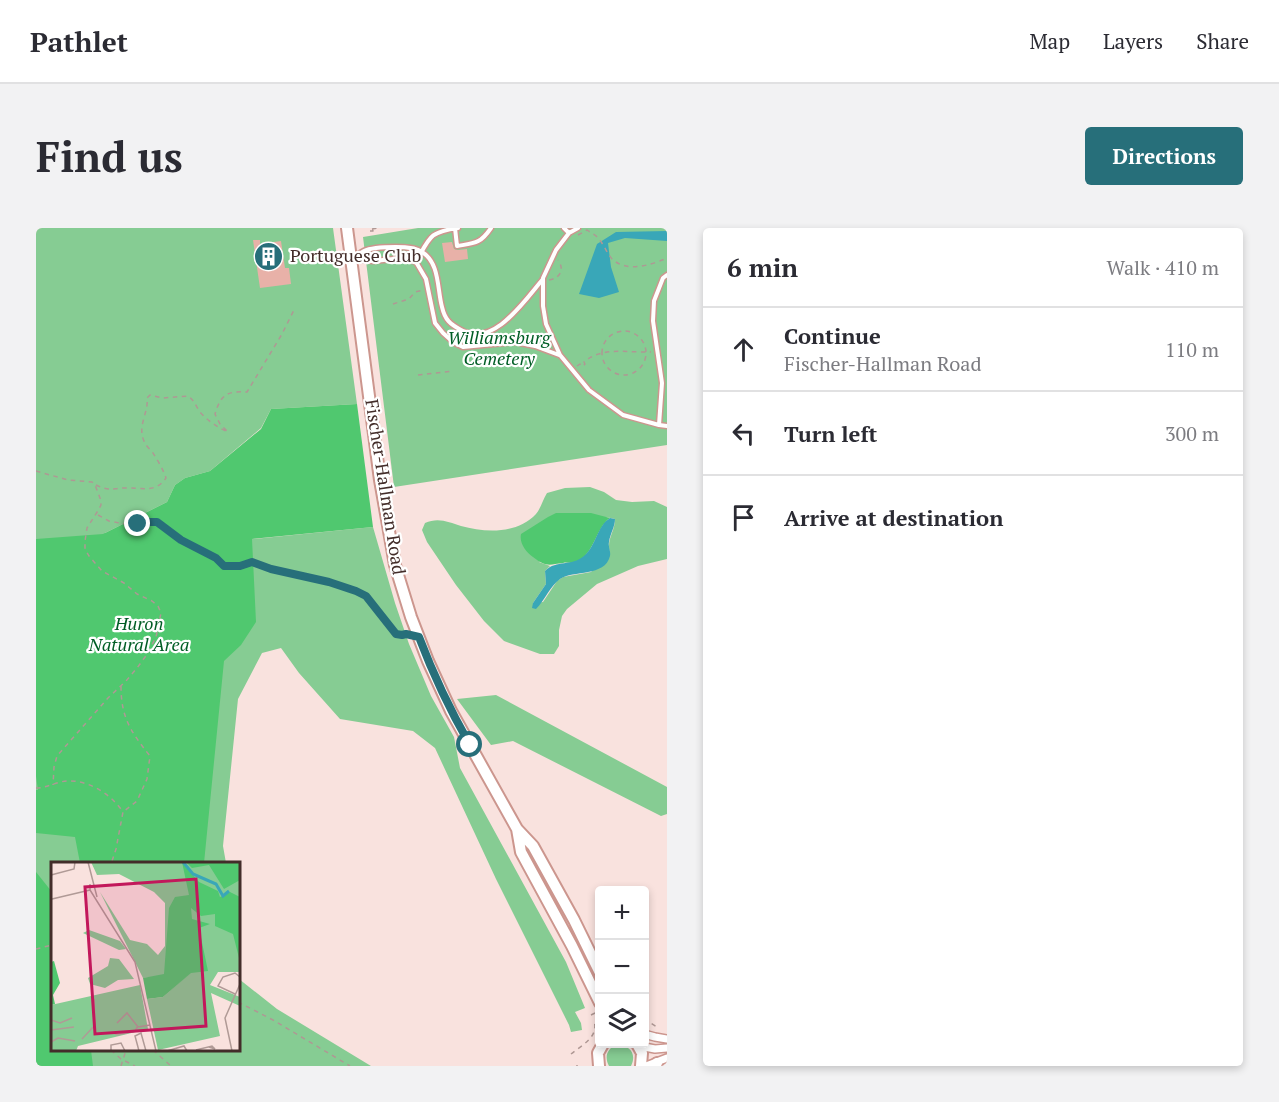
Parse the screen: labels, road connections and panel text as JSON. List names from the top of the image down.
{
  "streets": {
    "main road": ["Fischer-Hallman Road"]
  },
  "parks": ["Williamsburg Cemetery", "Huron Natural Area"],
  "places": {
    "building": ["Portuguese Club"]
  },
  "page": {
    "header": "Pathlet",
    "nav": ["Map", "Layers", "Share"],
    "buttons": "Directions",
    "title": "Find us",
    "heading": ["6 min", "Walk · 410 m"],
    "list": [
      ["Continue", "Fischer-Hallman Road", "110 m"],
      ["Turn left", "300 m"],
      "Arrive at destination"
    ],
    "map_buttons": ["+", "−"]
  }
}
